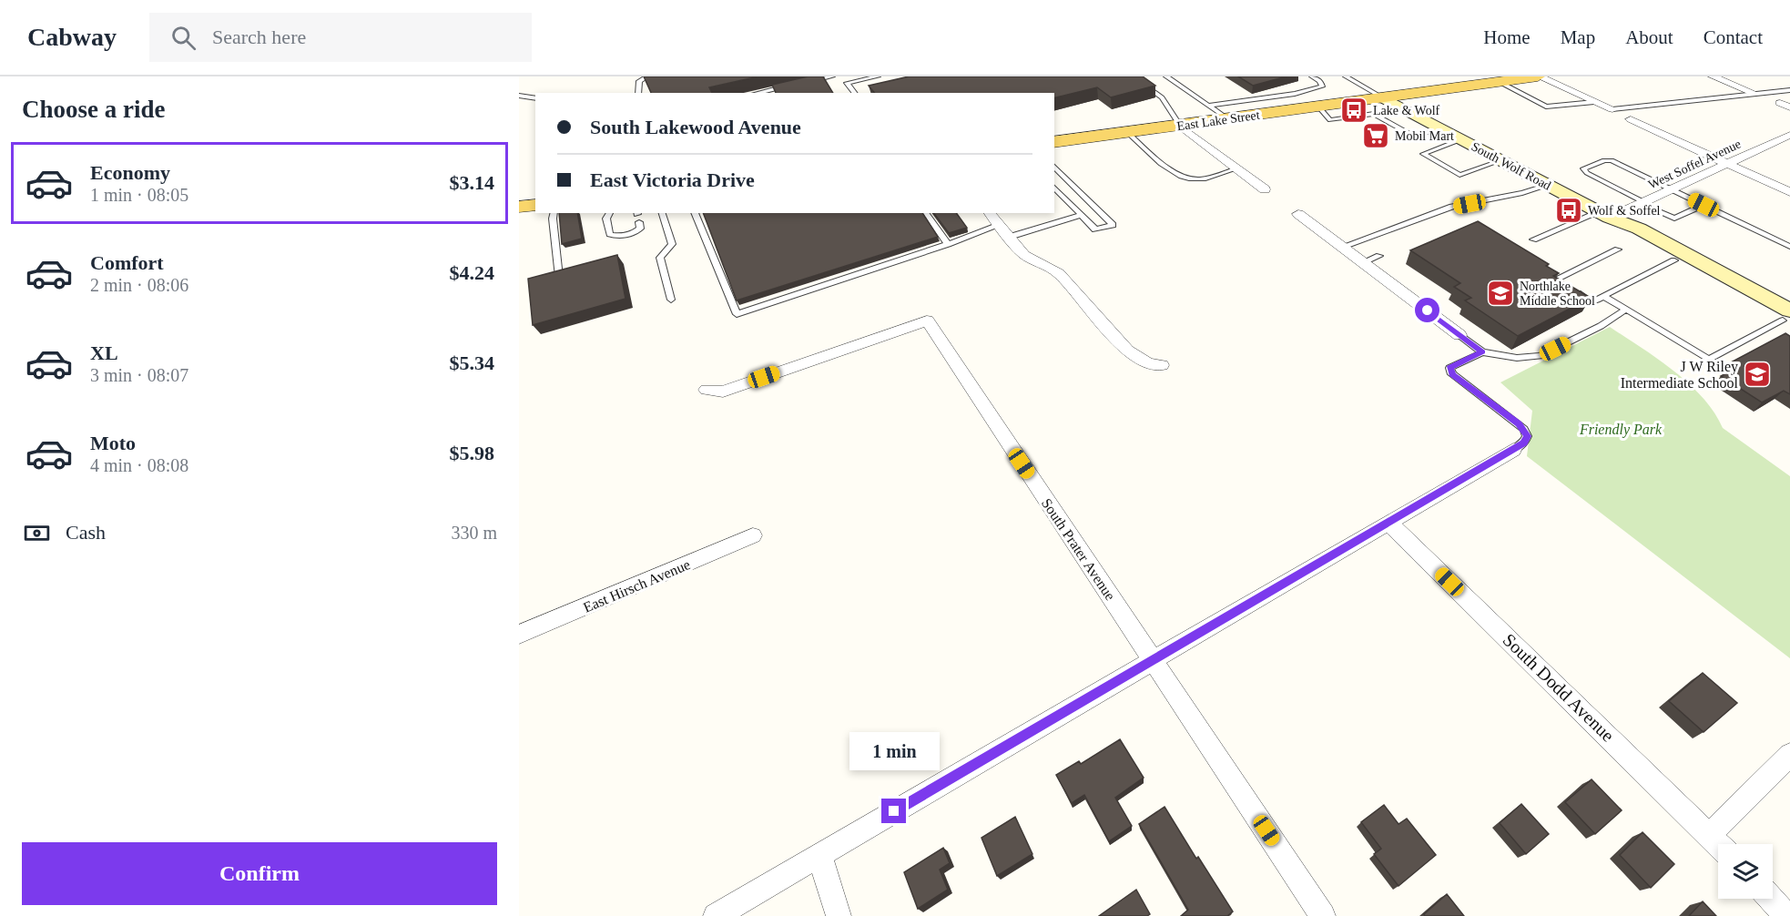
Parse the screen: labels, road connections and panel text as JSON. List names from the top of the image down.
{
  "streets": {
    "main road": ["East Lake Street", "South Wolf Road"],
    "street": [
      "West Soffel Avenue",
      "South Prater Avenue",
      "East Hirsch Avenue",
      "South Dodd Avenue"
    ]
  },
  "crossings": [
    ["East Lake Street", "South Wolf Road"],
    ["West Soffel Avenue", "South Wolf Road"]
  ],
  "parks": ["Friendly Park"],
  "places": {
    "bus stop": ["Lake & Wolf", "Wolf & Soffel"],
    "supermarket": ["Mobil Mart"],
    "school or university": ["Northlake Middle School", "J W Riley Intermediate School"]
  },
  "page": {
    "header": "Cabway",
    "search": "Search here",
    "nav": [
      "Home",
      "Map",
      "About",
      "Contact"
    ],
    "heading": "Choose a ride",
    "banner": ["South Lakewood Avenue", "East Victoria Drive"],
    "list": [
      {
        "name": "Economy",
        "note": "1 min · 08:05",
        "value": "$3.14"
      },
      {
        "name": "Comfort",
        "note": "2 min · 08:06",
        "value": "$4.24"
      },
      {
        "name": "XL",
        "note": "3 min · 08:07",
        "value": "$5.34"
      },
      {
        "name": "Moto",
        "note": "4 min · 08:08",
        "value": "$5.98"
      }
    ],
    "pay": ["Cash", "330 m"],
    "bubble": "1 min",
    "buttons": "Confirm"
  }
}
